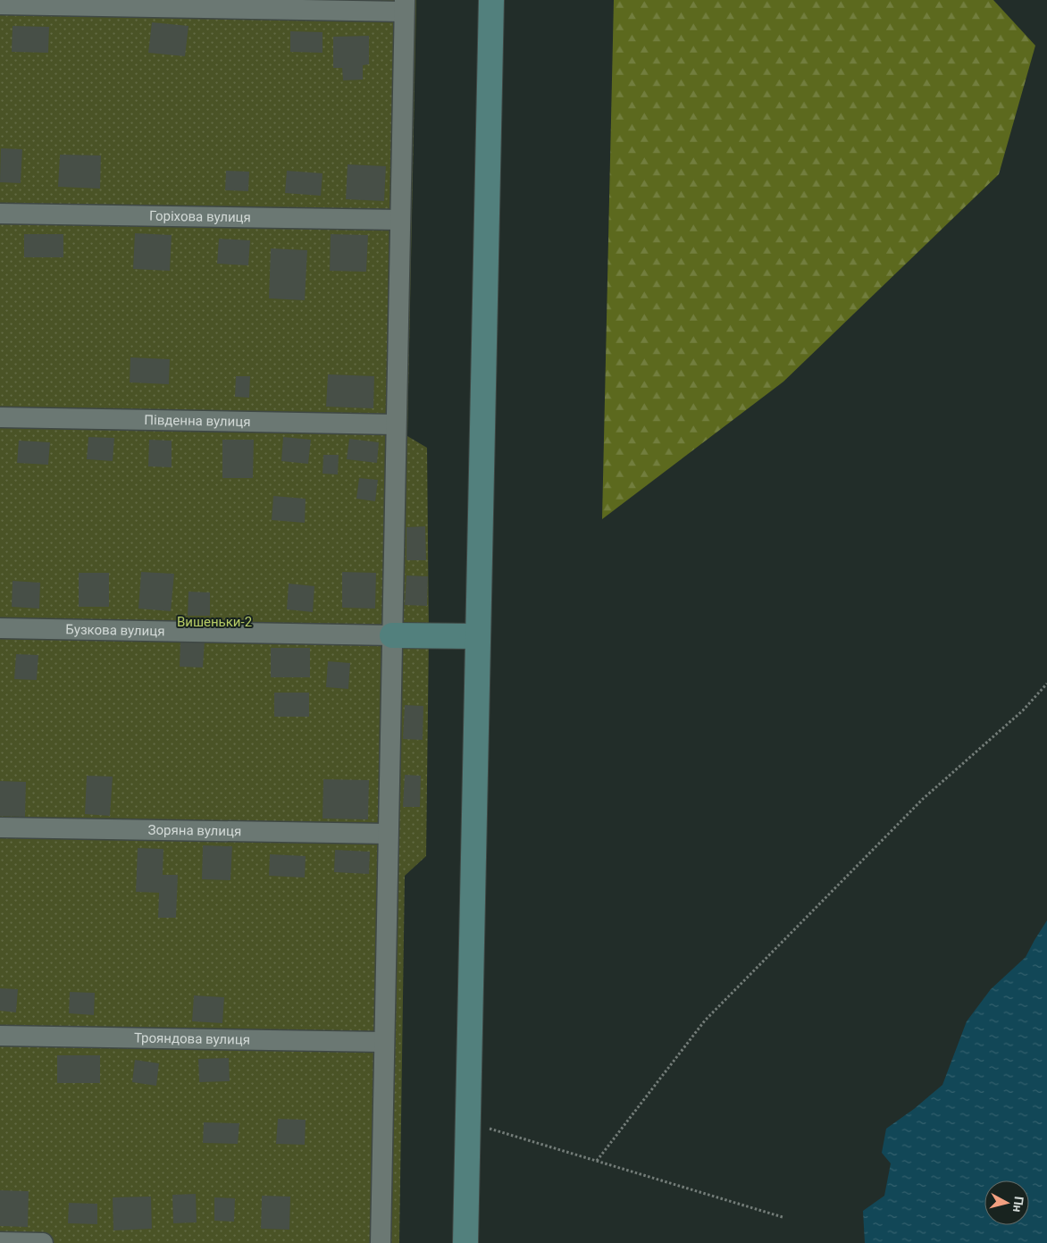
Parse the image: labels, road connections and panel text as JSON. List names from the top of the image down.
{
  "streets": {
    "street": [
      "Горіхова вулиця",
      "Південна вулиця",
      "Бузкова вулиця",
      "Зоряна вулиця",
      "Трояндова вулиця"
    ]
  },
  "parks": ["Вишеньки-2"],
  "north": "right"
}
